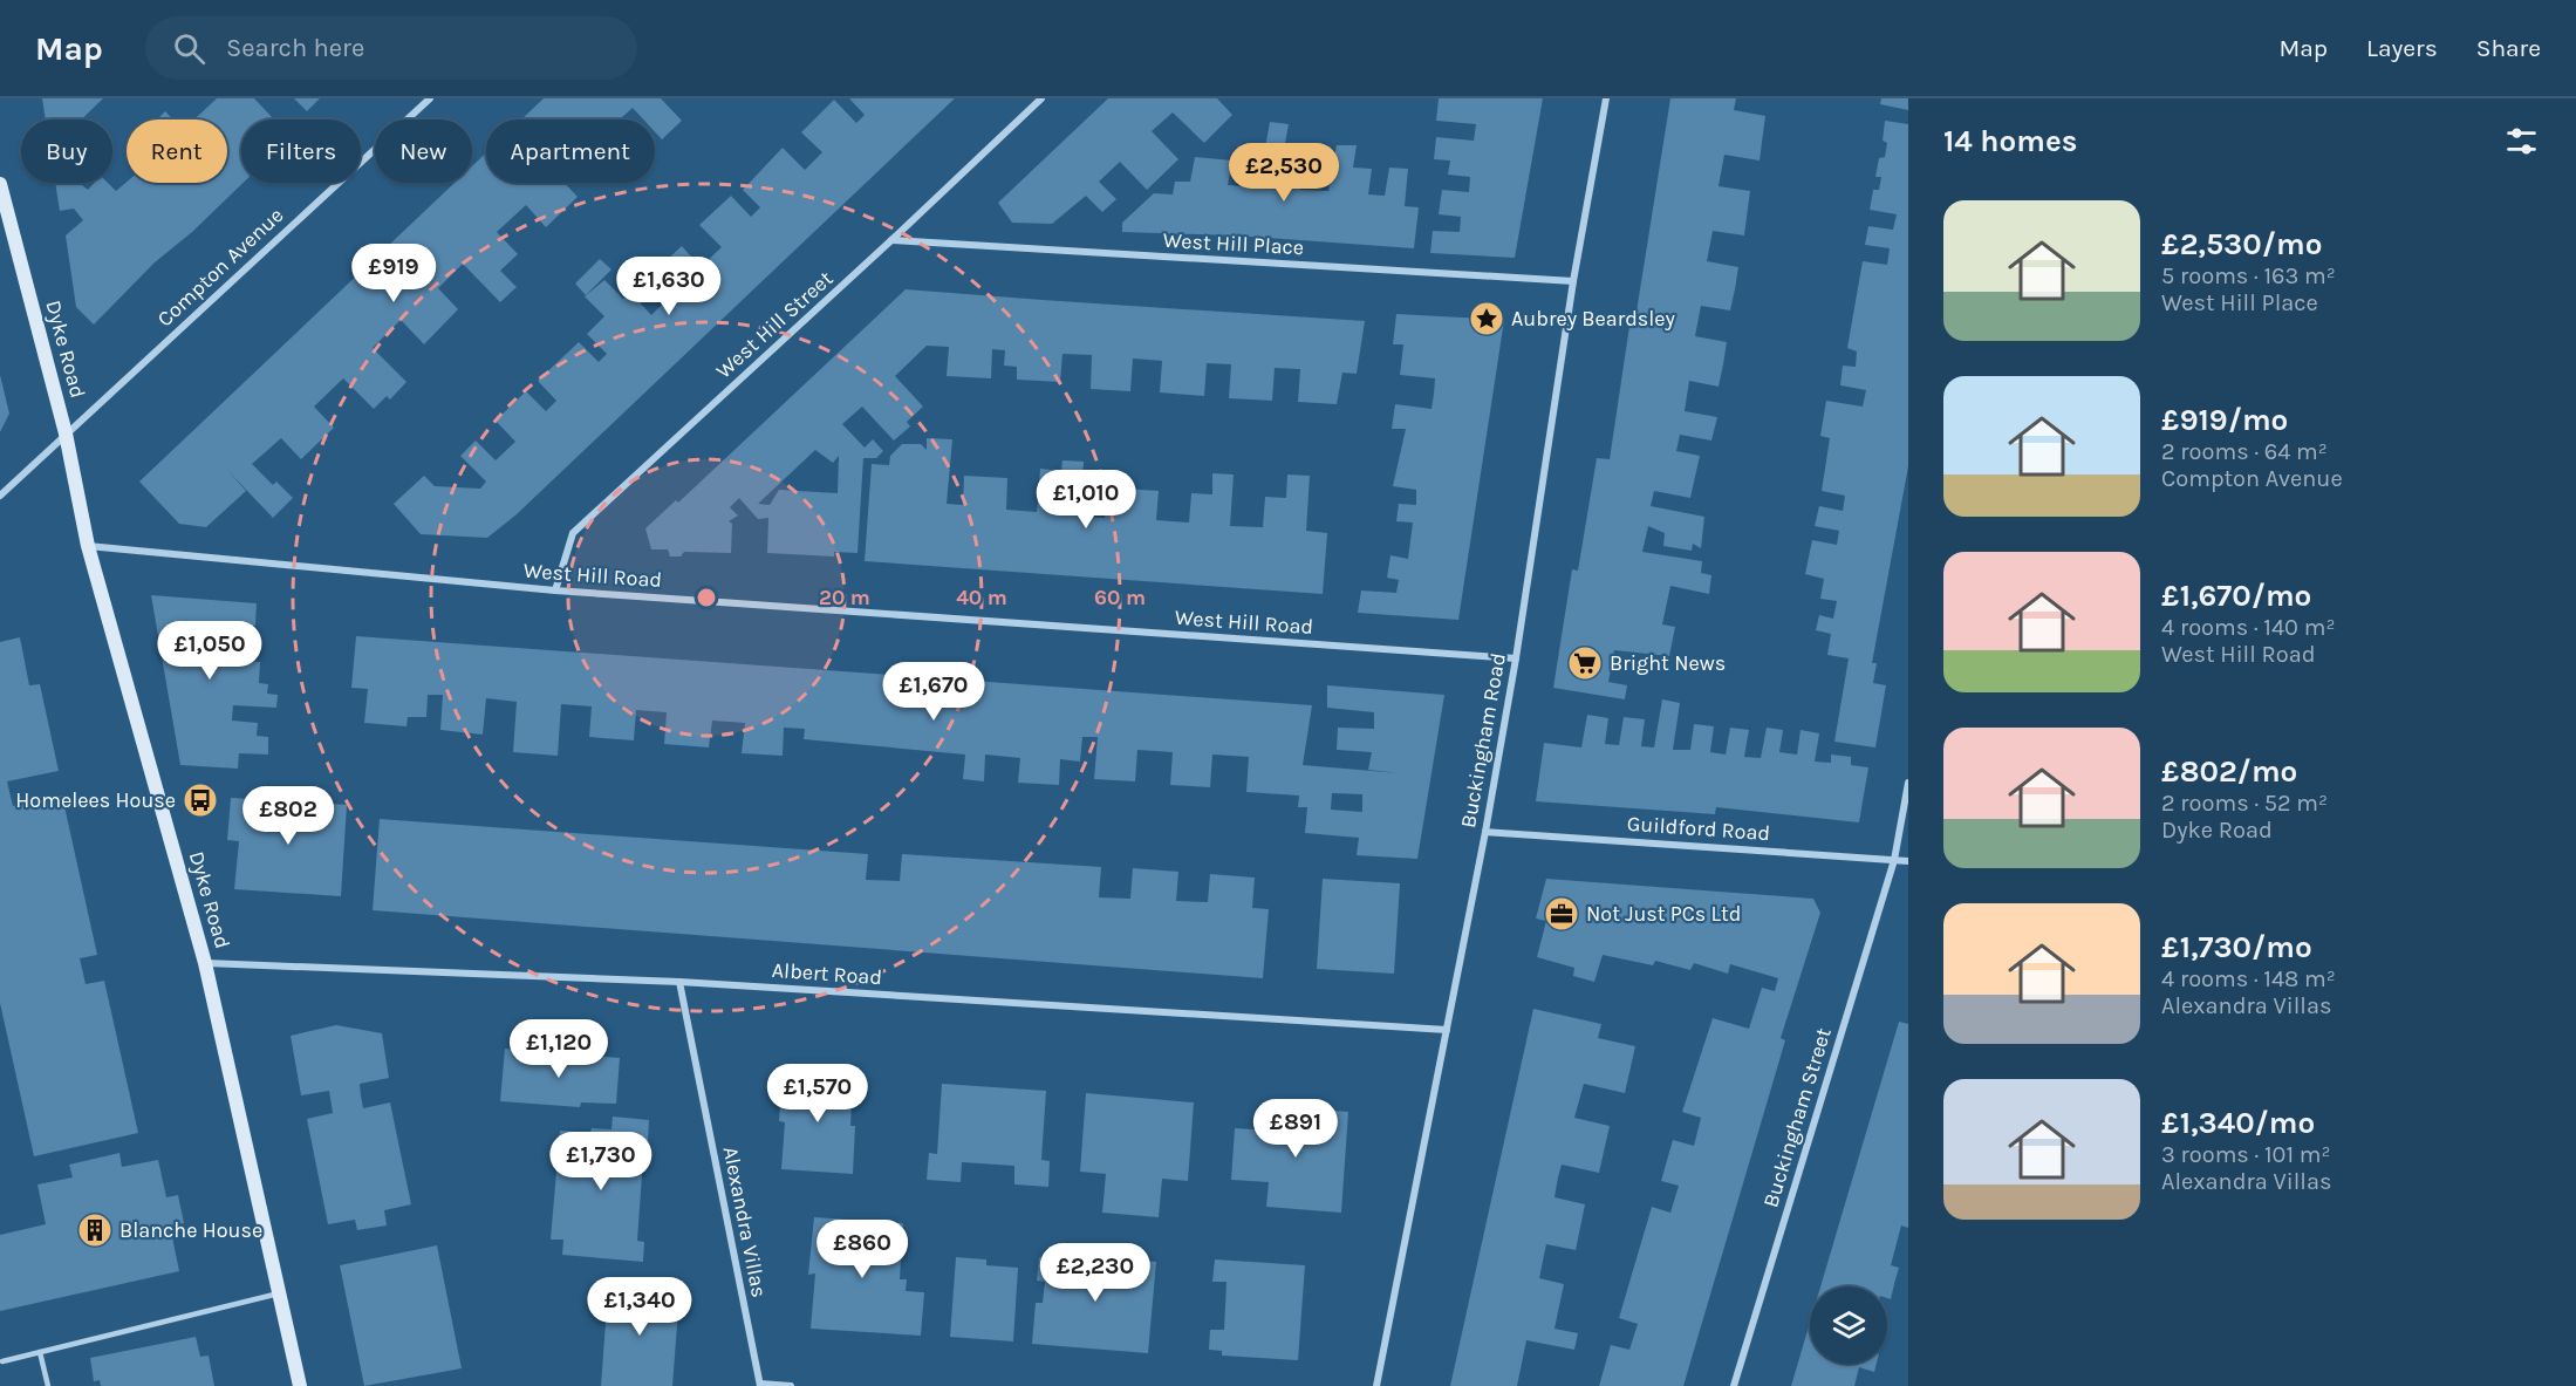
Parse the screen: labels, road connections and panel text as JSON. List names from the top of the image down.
{
  "streets": {
    "main road": ["Dyke Road"],
    "street": [
      "West Hill Place",
      "Compton Avenue",
      "West Hill Street",
      "West Hill Road",
      "Buckingham Road",
      "Guildford Road",
      "Albert Road",
      "Buckingham Street",
      "Alexandra Villas"
    ]
  },
  "crossings": [
    ["West Hill Place", "West Hill Street"],
    ["West Hill Place", "Buckingham Road"],
    ["Compton Avenue", "Dyke Road"],
    ["West Hill Street", "West Hill Road"],
    ["Dyke Road", "West Hill Road"],
    ["Dyke Road", "Albert Road"],
    ["West Hill Road", "Buckingham Road"],
    ["Buckingham Road", "Guildford Road"],
    ["Buckingham Road", "Albert Road"],
    ["Guildford Road", "Buckingham Street"],
    ["Albert Road", "Alexandra Villas"]
  ],
  "places": {
    "place": ["Aubrey Beardsley"],
    "supermarket": ["Bright News"],
    "bus stop": ["Homelees House"],
    "office": ["Not Just PCs Ltd"],
    "building": ["Blanche House"]
  },
  "page": {
    "header": "Map",
    "search": "Search here",
    "nav": ["Map", "Layers", "Share"],
    "heading": "14 homes",
    "chip": [
      "Buy",
      "Rent",
      "Filters",
      "New",
      "Apartment"
    ],
    "price": [
      "£2,530",
      "£919",
      "£1,630",
      "£1,010",
      "£1,050",
      "£1,670",
      "£802",
      "£1,120",
      "£1,570",
      "£891",
      "£1,730",
      "£860",
      "£2,230",
      "£1,340"
    ],
    "list": [
      {
        "name": "£2,530/mo",
        "note": "5 rooms · 163 m² · West Hill Place"
      },
      {
        "name": "£919/mo",
        "note": "2 rooms · 64 m² · Compton Avenue"
      },
      {
        "name": "£1,670/mo",
        "note": "4 rooms · 140 m² · West Hill Road"
      },
      {
        "name": "£802/mo",
        "note": "2 rooms · 52 m² · Dyke Road"
      },
      {
        "name": "£1,730/mo",
        "note": "4 rooms · 148 m² · Alexandra Villas"
      },
      {
        "name": "£1,340/mo",
        "note": "3 rooms · 101 m² · Alexandra Villas"
      }
    ]
  },
  "rings": ["20 m", "40 m", "60 m"]
}
